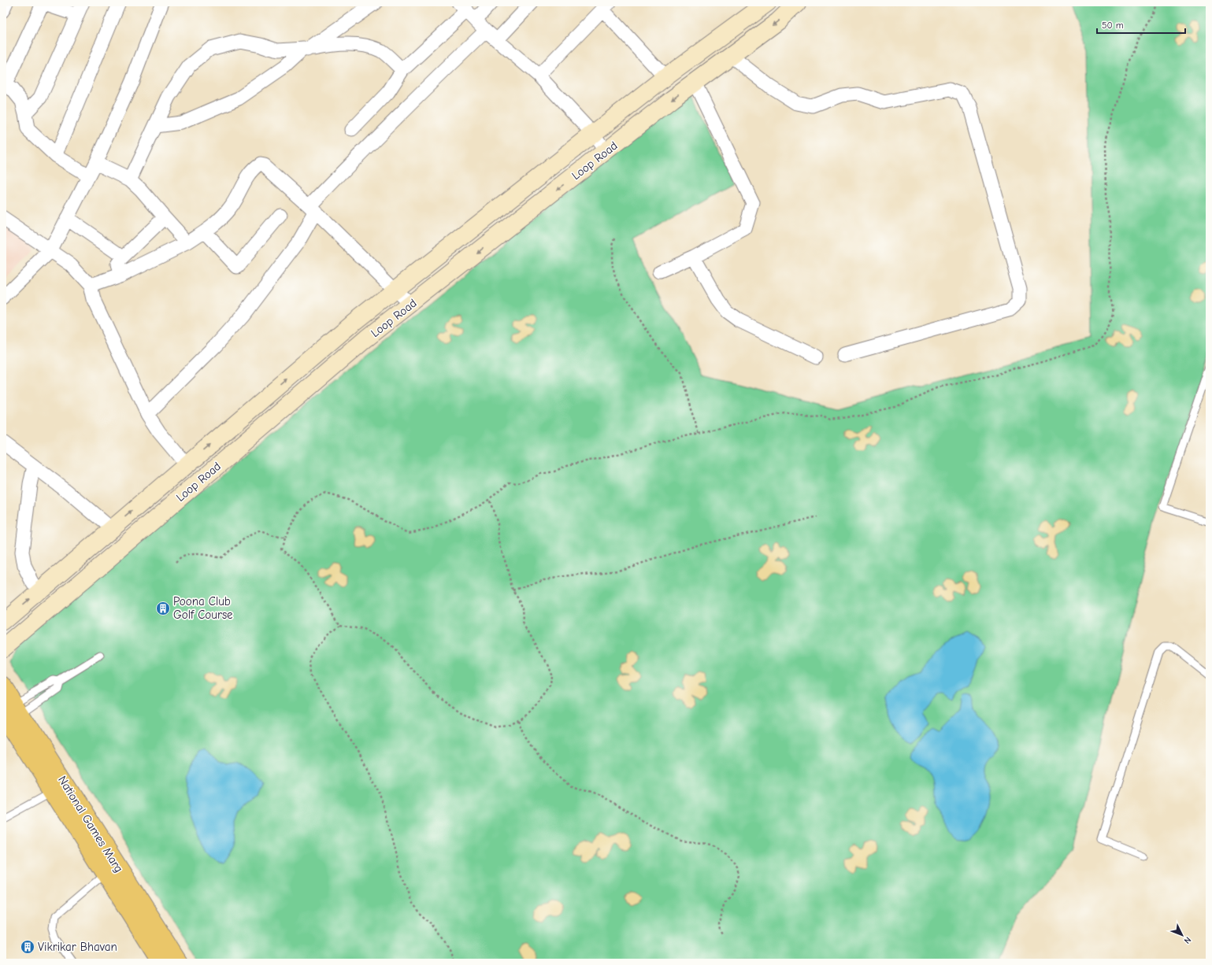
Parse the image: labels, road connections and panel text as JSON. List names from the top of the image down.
{
  "streets": {
    "main road": ["Loop Road", "National Games Marg"]
  },
  "places": {
    "building": ["Poona Club Golf Course", "Vikrikar Bhavan"]
  },
  "scale_bar": "50 m",
  "north": "bottom right"
}
